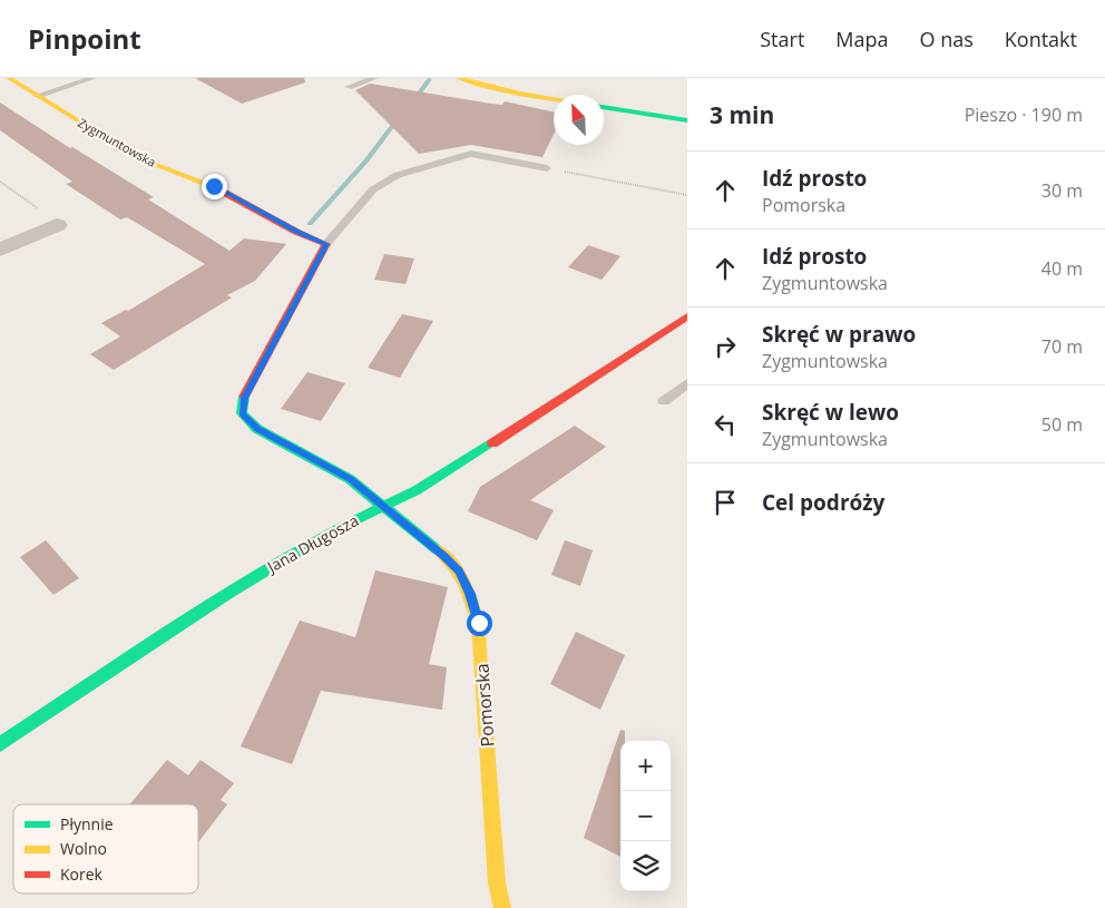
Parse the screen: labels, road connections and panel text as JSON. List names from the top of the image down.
{
  "streets": {
    "street": ["Zygmuntowska", "Jana Długosza", "Pomorska"]
  },
  "crossings": [
    ["Jana Długosza", "Pomorska"]
  ],
  "legend": ["Płynnie", "Wolno", "Korek"],
  "north": "top left",
  "page": {
    "header": "Pinpoint",
    "nav": [
      "Start",
      "Mapa",
      "O nas",
      "Kontakt"
    ],
    "heading": ["3 min", "Pieszo · 190 m"],
    "list": [
      ["Idź prosto", "Pomorska", "30 m"],
      ["Idź prosto", "Zygmuntowska", "40 m"],
      ["Skręć w prawo", "Zygmuntowska", "70 m"],
      ["Skręć w lewo", "Zygmuntowska", "50 m"],
      "Cel podróży"
    ],
    "map_buttons": ["+", "−"]
  }
}
